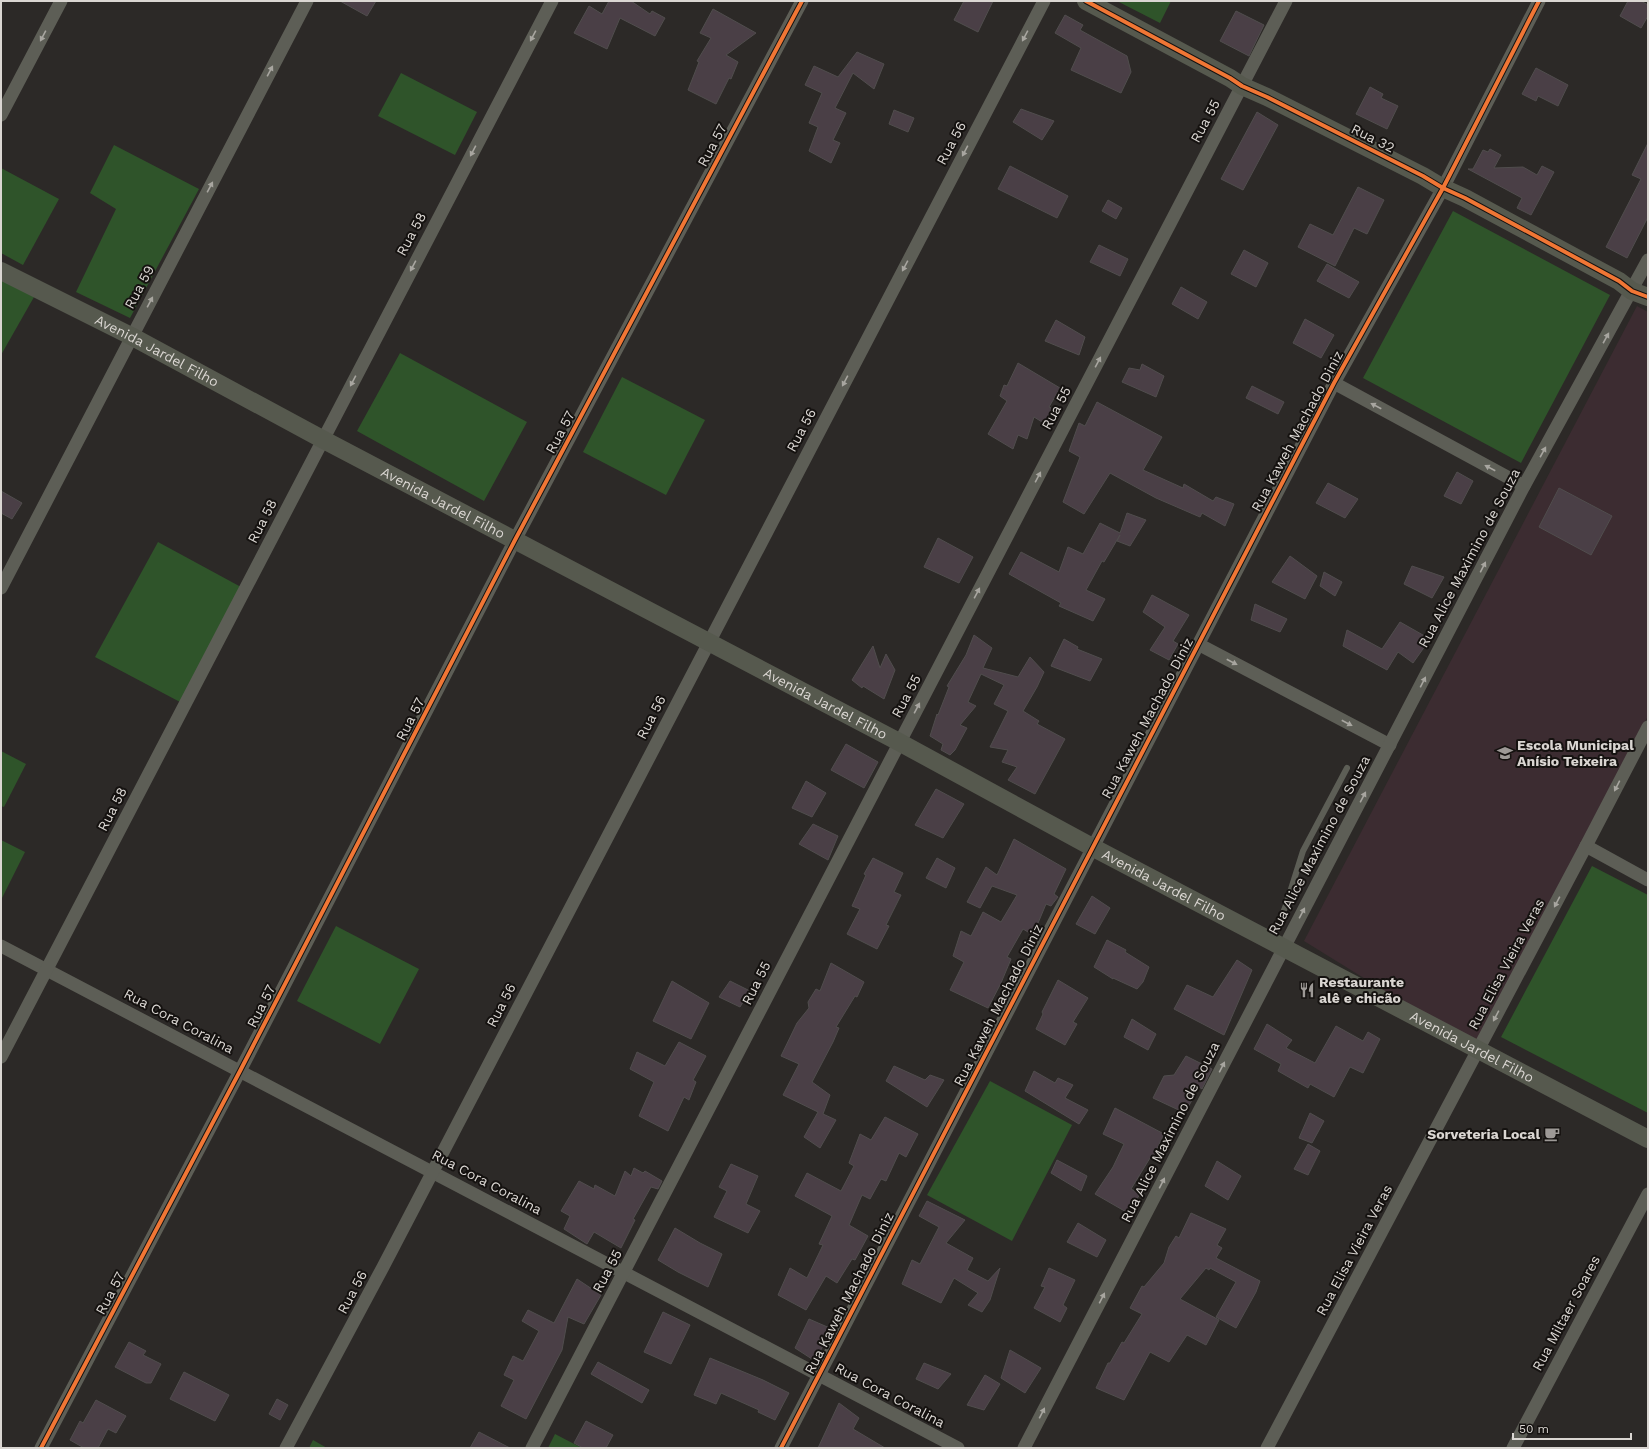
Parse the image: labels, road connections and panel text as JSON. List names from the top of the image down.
{
  "streets": {
    "main road": ["Rua 32", "Avenida Jardel Filho"],
    "street": [
      "Rua 55",
      "Rua 56",
      "Rua 57",
      "Rua 58",
      "Rua 59",
      "Rua Kaweh Machado Diniz",
      "Rua Alice Maximino de Souza",
      "Rua Elisa Vieira Veras",
      "Rua Cora Coralina",
      "Rua Miltaer Soares"
    ]
  },
  "crossings": [
    ["Rua 55", "Rua 32"],
    ["Rua 55", "Avenida Jardel Filho"],
    ["Rua 55", "Rua Cora Coralina"],
    ["Rua 32", "Rua Kaweh Machado Diniz"],
    ["Rua 32", "Rua Alice Maximino de Souza"],
    ["Rua 56", "Avenida Jardel Filho"],
    ["Rua 56", "Rua Cora Coralina"],
    ["Rua 57", "Avenida Jardel Filho"],
    ["Rua 57", "Rua Cora Coralina"],
    ["Rua 58", "Avenida Jardel Filho"],
    ["Rua 58", "Rua Cora Coralina"],
    ["Rua 59", "Avenida Jardel Filho"],
    ["Avenida Jardel Filho", "Rua Kaweh Machado Diniz"],
    ["Avenida Jardel Filho", "Rua Alice Maximino de Souza"],
    ["Avenida Jardel Filho", "Rua Elisa Vieira Veras"],
    ["Rua Kaweh Machado Diniz", "Rua Cora Coralina"]
  ],
  "one_way": [
    "Rua 55",
    "Rua 56",
    "Rua 58",
    "Rua 59",
    "Rua Alice Maximino de Souza",
    "Rua Elisa Vieira Veras"
  ],
  "places": {
    "school or university": ["Escola Municipal Anísio Teixeira"],
    "restaurant": ["Restaurante alê e chicão"],
    "cafe": ["Sorveteria Local"]
  },
  "scale_bar": "50 m"
}
